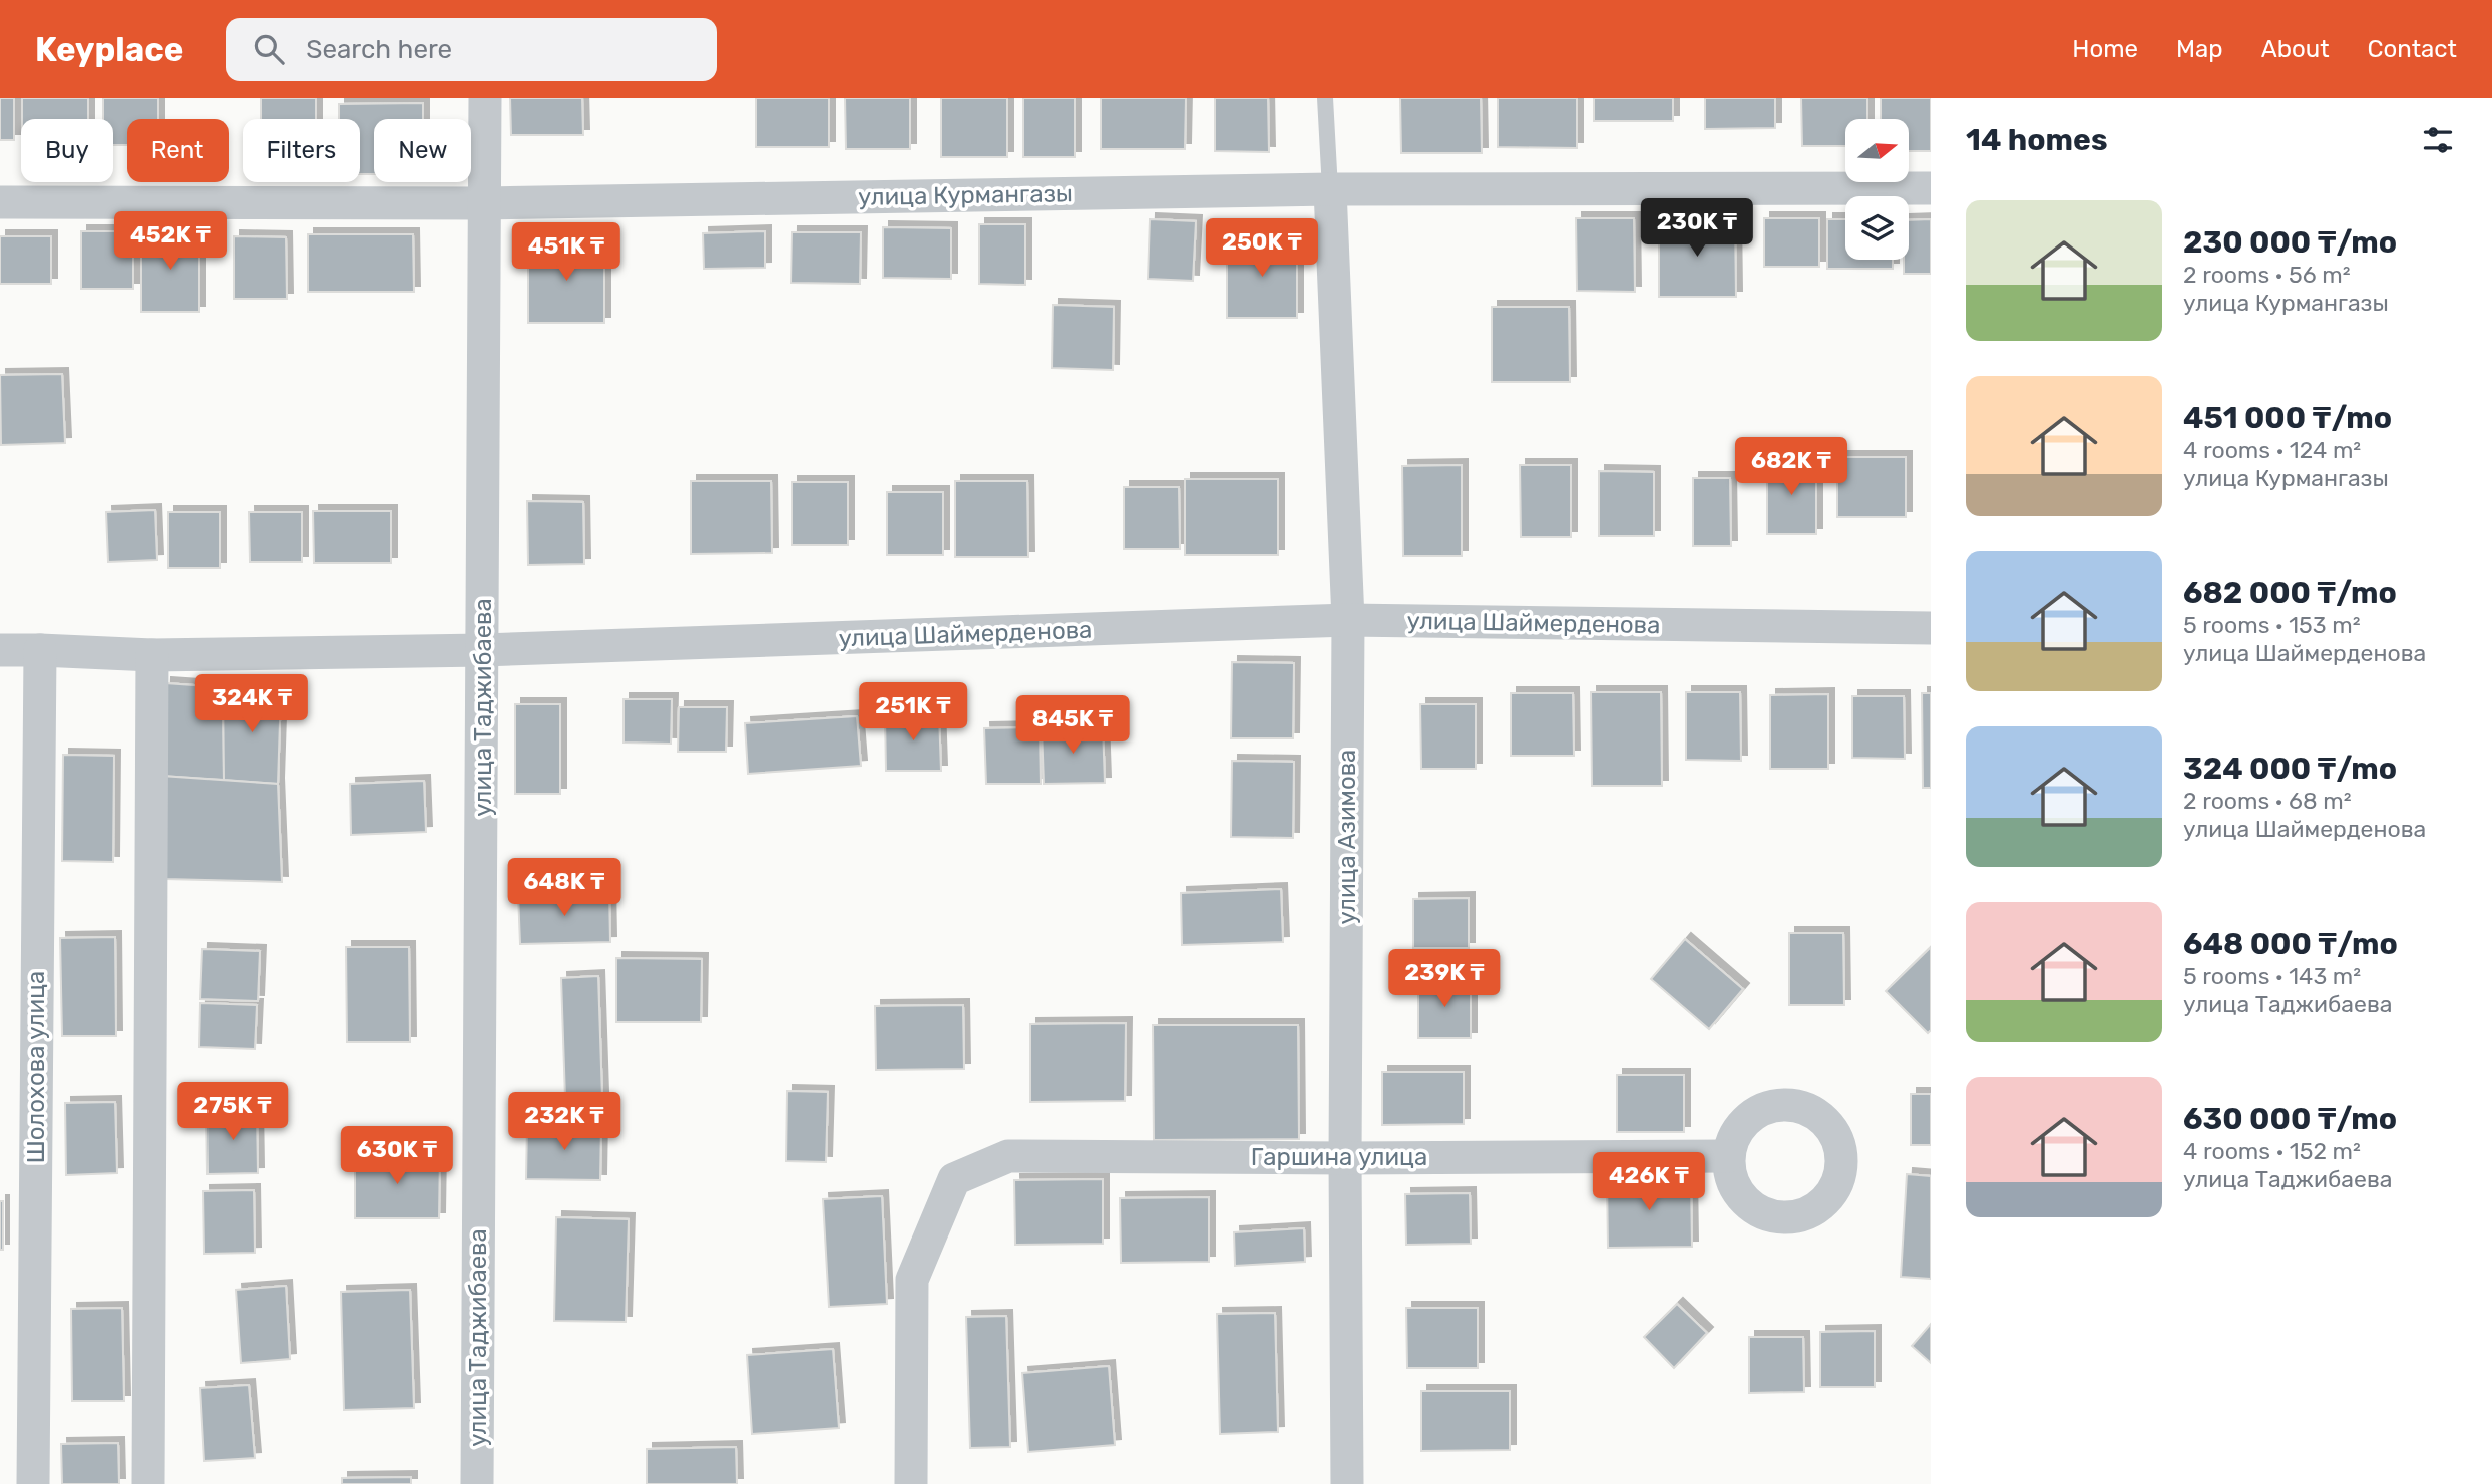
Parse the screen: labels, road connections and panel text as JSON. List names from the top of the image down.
{
  "streets": {
    "street": [
      "улица Курмангазы",
      "улица Шаймерденова",
      "улица Таджибаева",
      "улица Азимова",
      "Шолохова улица",
      "Гаршина улица"
    ]
  },
  "crossings": [
    ["улица Курмангазы", "улица Таджибаева"],
    ["улица Курмангазы", "улица Азимова"],
    ["улица Шаймерденова", "улица Таджибаева"],
    ["улица Шаймерденова", "улица Азимова"],
    ["улица Шаймерденова", "Шолохова улица"],
    ["улица Азимова", "Гаршина улица"]
  ],
  "north": "right",
  "page": {
    "header": "Keyplace",
    "search": "Search here",
    "nav": [
      "Home",
      "Map",
      "About",
      "Contact"
    ],
    "heading": "14 homes",
    "chip": [
      "Buy",
      "Rent",
      "Filters",
      "New"
    ],
    "list": [
      {
        "name": "230 000 ₸/mo",
        "note": "2 rooms · 56 m² · улица Курмангазы"
      },
      {
        "name": "451 000 ₸/mo",
        "note": "4 rooms · 124 m² · улица Курмангазы"
      },
      {
        "name": "682 000 ₸/mo",
        "note": "5 rooms · 153 m² · улица Шаймерденова"
      },
      {
        "name": "324 000 ₸/mo",
        "note": "2 rooms · 68 m² · улица Шаймерденова"
      },
      {
        "name": "648 000 ₸/mo",
        "note": "5 rooms · 143 m² · улица Таджибаева"
      },
      {
        "name": "630 000 ₸/mo",
        "note": "4 rooms · 152 m² · улица Таджибаева"
      }
    ],
    "price": [
      "230K ₸",
      "452K ₸",
      "250K ₸",
      "451K ₸",
      "682K ₸",
      "324K ₸",
      "251K ₸",
      "845K ₸",
      "648K ₸",
      "239K ₸",
      "275K ₸",
      "232K ₸",
      "630K ₸",
      "426K ₸"
    ]
  }
}
